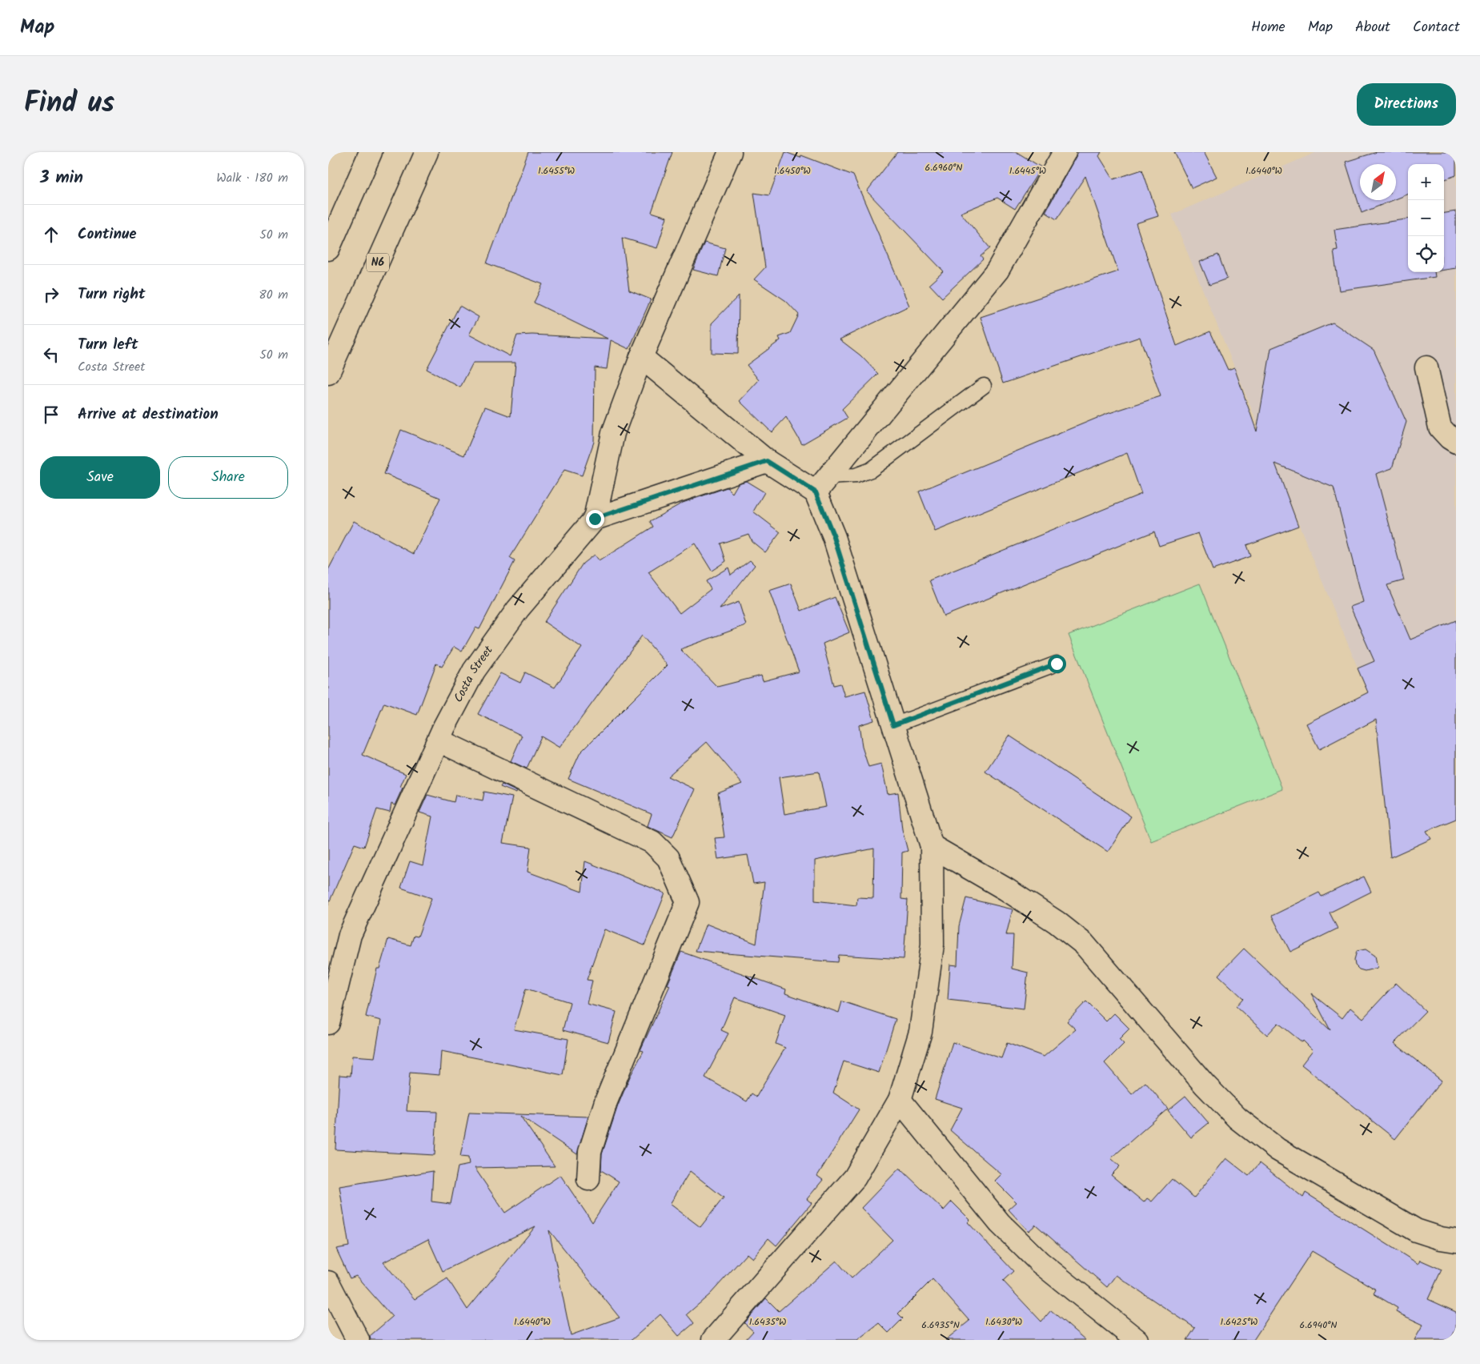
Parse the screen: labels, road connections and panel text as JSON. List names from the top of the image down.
{
  "streets": {
    "main road": ["N6", "Costa Street"]
  },
  "north": "top right",
  "page": {
    "header": "Map",
    "nav": [
      "Home",
      "Map",
      "About",
      "Contact"
    ],
    "title": "Find us",
    "buttons": [
      "Directions",
      ["Save", "Share"]
    ],
    "heading": ["3 min", "Walk · 180 m"],
    "map_buttons": ["+", "−"],
    "list": [
      ["Continue", "50 m"],
      ["Turn right", "80 m"],
      ["Turn left", "Costa Street", "50 m"],
      "Arrive at destination"
    ]
  },
  "coordinates": [
    "6.6960°N",
    "1.6455°W",
    "1.6445°W",
    "1.6440°W",
    "1.6450°W",
    "1.6435°W",
    "1.6430°W",
    "1.6425°W",
    "6.6935°N",
    "6.6940°N"
  ]
}
